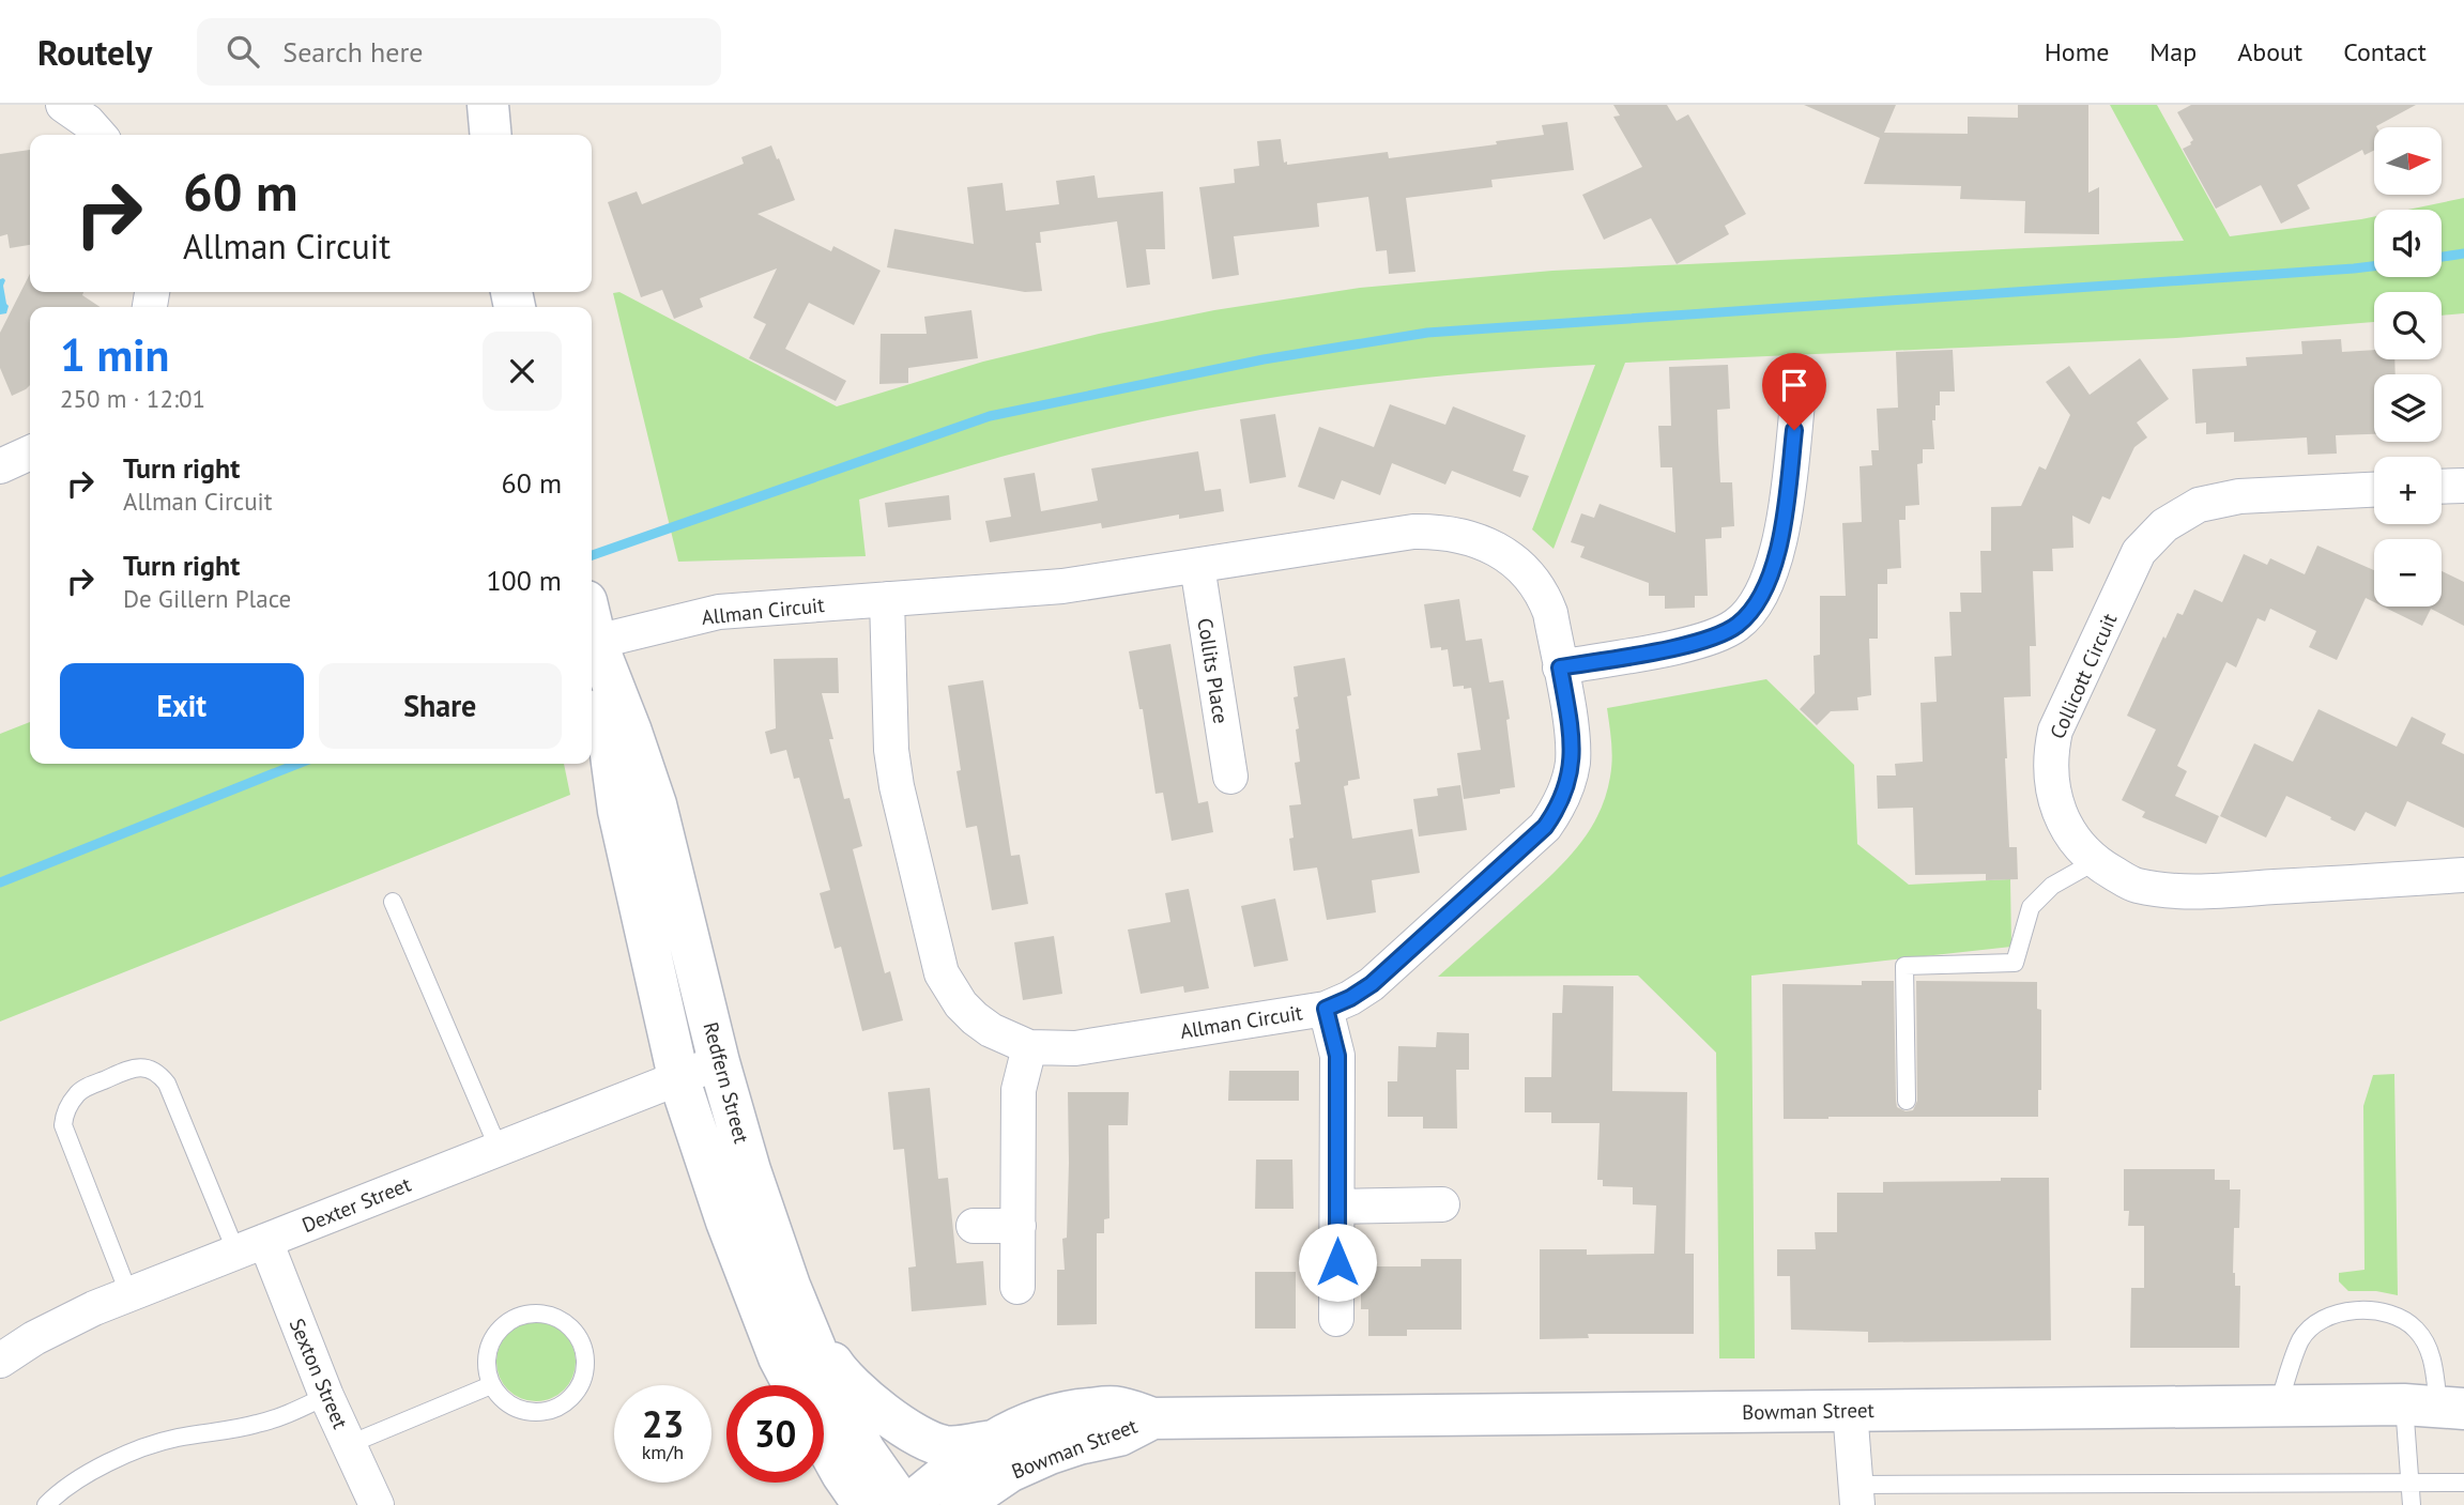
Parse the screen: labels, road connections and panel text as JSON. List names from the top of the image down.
{
  "streets": {
    "main road": ["Redfern Street", "Bowman Street"],
    "street": [
      "Allman Circuit",
      "Collits Place",
      "Collicott Circuit",
      "Dexter Street",
      "Sexton Street"
    ]
  },
  "crossings": [
    ["Allman Circuit", "Collits Place"],
    ["Allman Circuit", "Redfern Street"],
    ["Redfern Street", "Dexter Street"],
    ["Redfern Street", "Bowman Street"],
    ["Dexter Street", "Sexton Street"]
  ],
  "north": "right",
  "page": {
    "header": "Routely",
    "search": "Search here",
    "nav": [
      "Home",
      "Map",
      "About",
      "Contact"
    ],
    "map_buttons": ["+", "−"],
    "turn": ["60 m", "Allman Circuit"],
    "heading": ["1 min", "250 m · 12:01"],
    "list": [
      {
        "name": "Turn right",
        "note": "Allman Circuit",
        "value": "60 m"
      },
      {
        "name": "Turn right",
        "note": "De Gillern Place",
        "value": "100 m"
      }
    ],
    "buttons": ["Exit", "Share"],
    "speed": "23 km/h",
    "limit": "30"
  }
}
